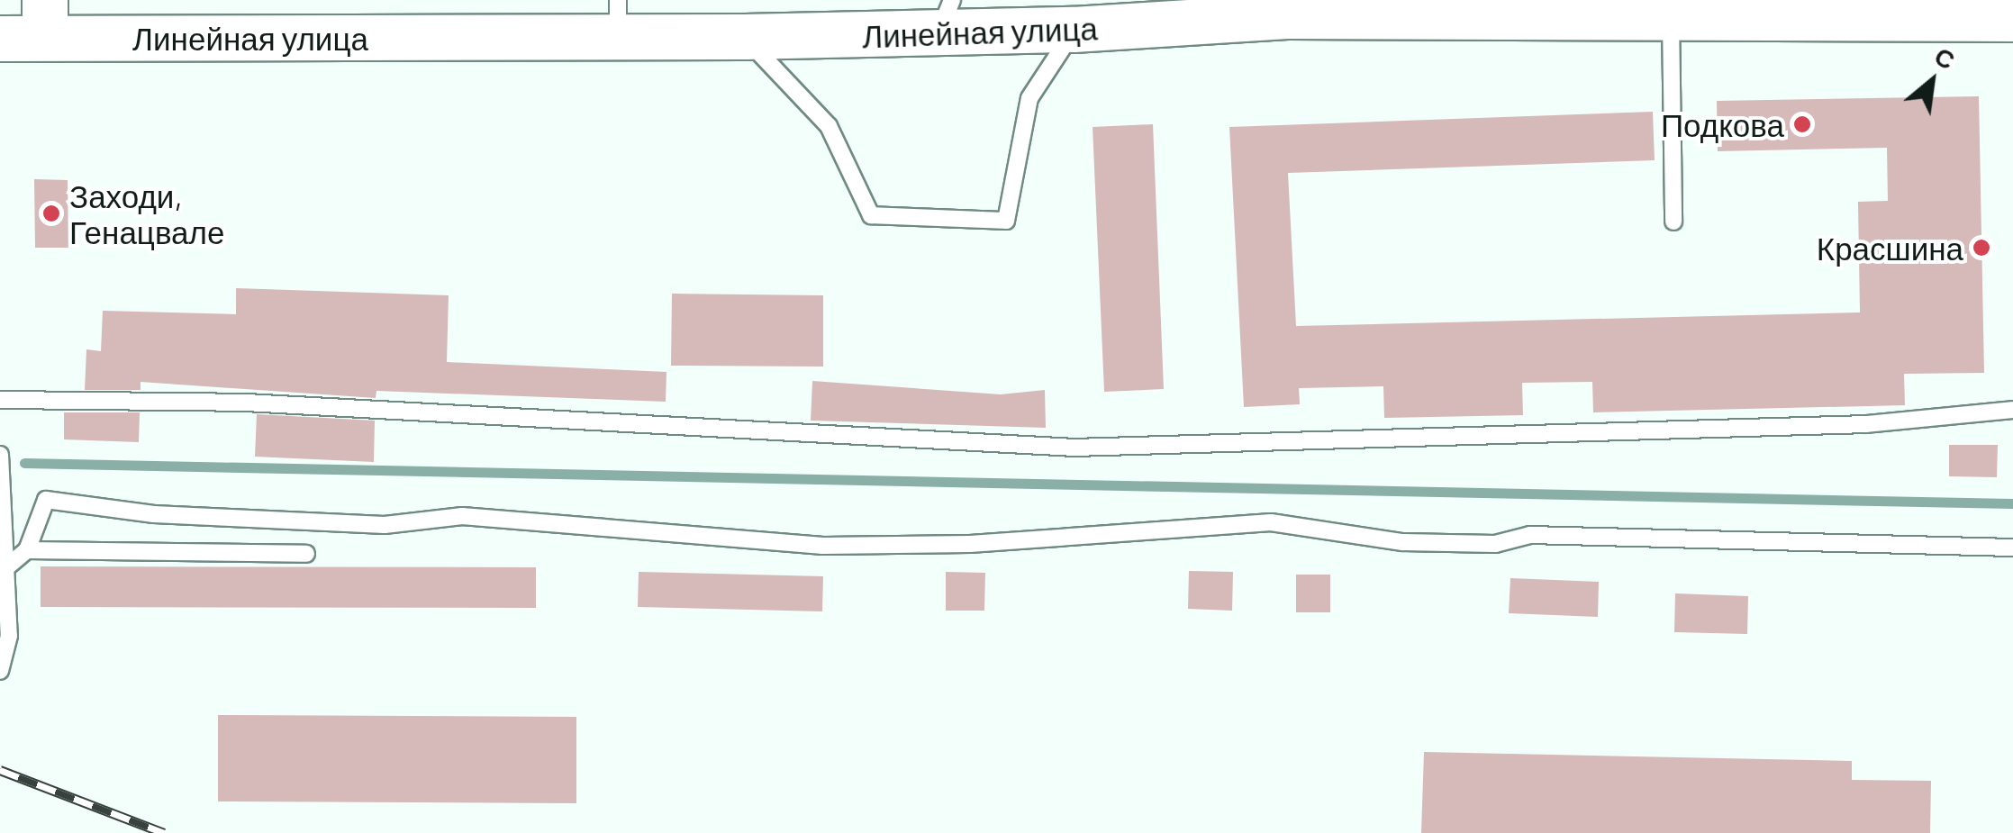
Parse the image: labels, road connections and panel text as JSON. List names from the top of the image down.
{
  "streets": {
    "main road": ["Линейная улица"]
  },
  "places": ["Подкова", "Заходи, Генацвале", "Красшина"],
  "north": "top right"
}
